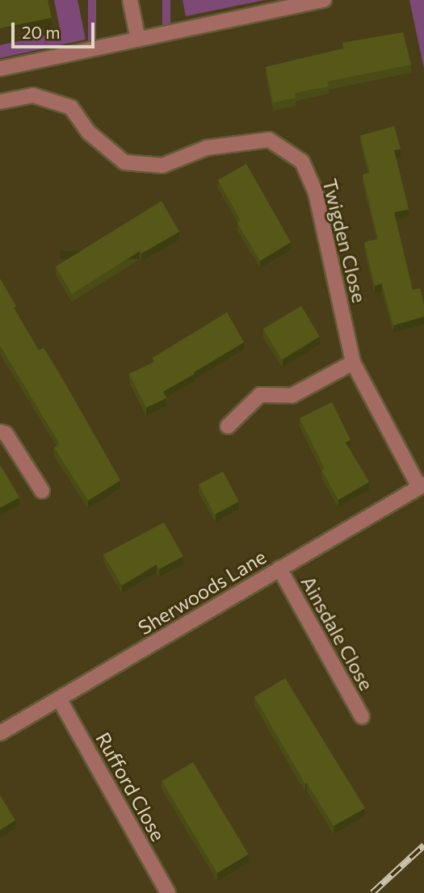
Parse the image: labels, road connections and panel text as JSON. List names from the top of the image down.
{
  "streets": {
    "street": [
      "Twigden Close",
      "Sherwoods Lane",
      "Ainsdale Close",
      "Rufford Close"
    ]
  },
  "crossings": [
    ["Twigden Close", "Sherwoods Lane"],
    ["Sherwoods Lane", "Ainsdale Close"],
    ["Sherwoods Lane", "Rufford Close"]
  ],
  "scale_bar": "20 m"
}
